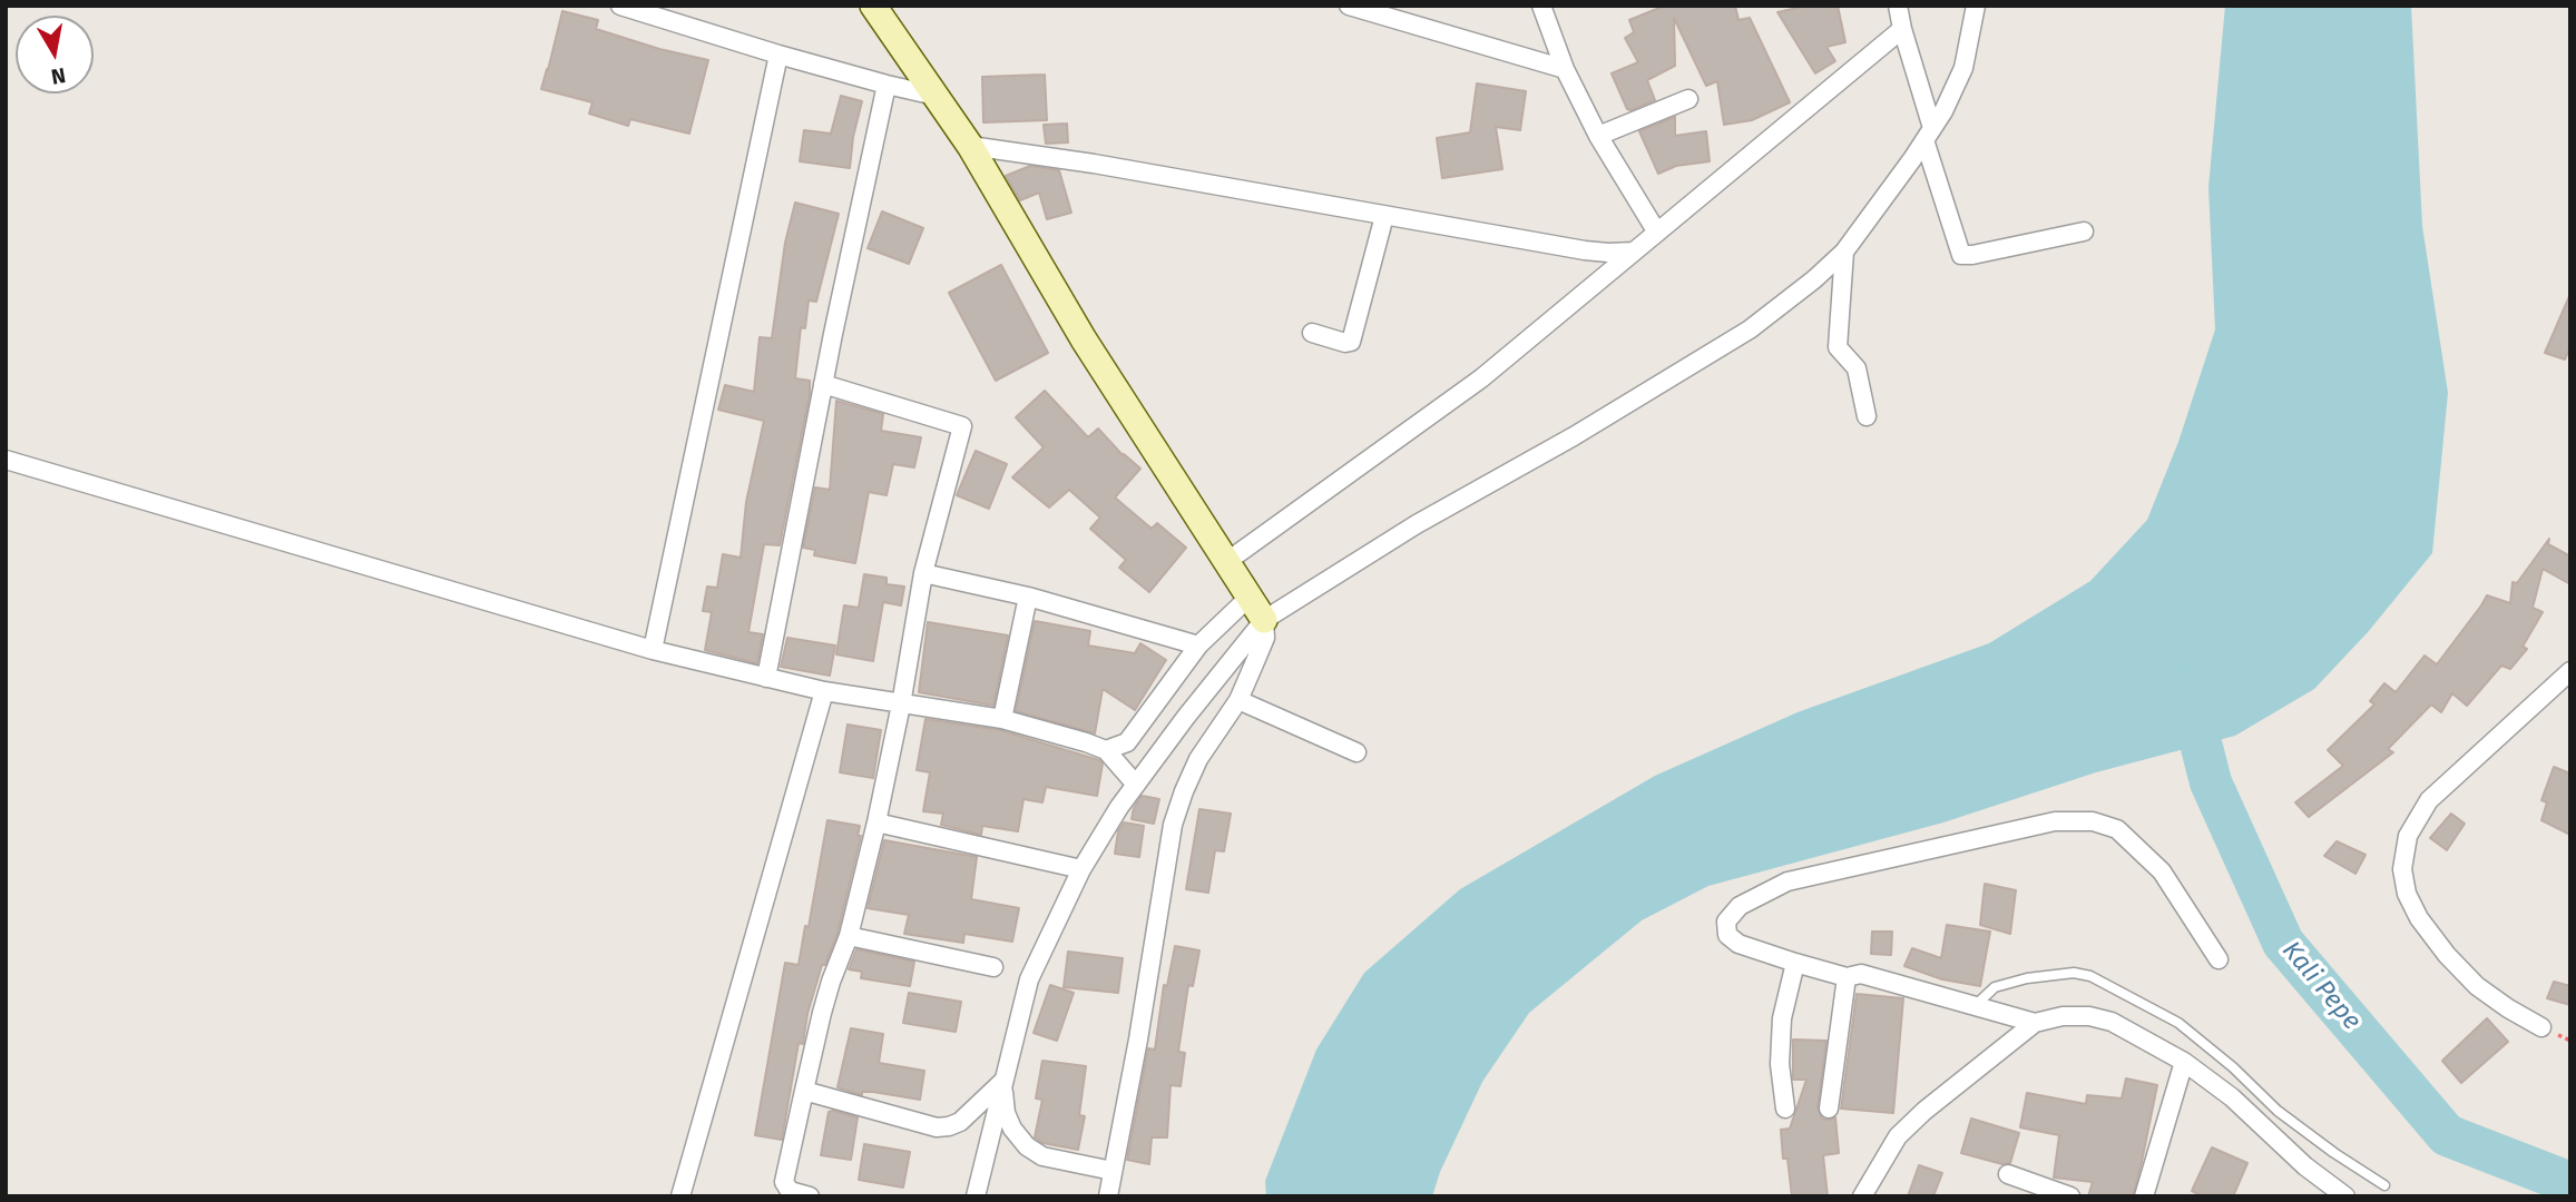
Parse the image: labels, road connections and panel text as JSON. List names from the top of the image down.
{
  "water": ["Kali Pepe"],
  "north": "bottom"
}
